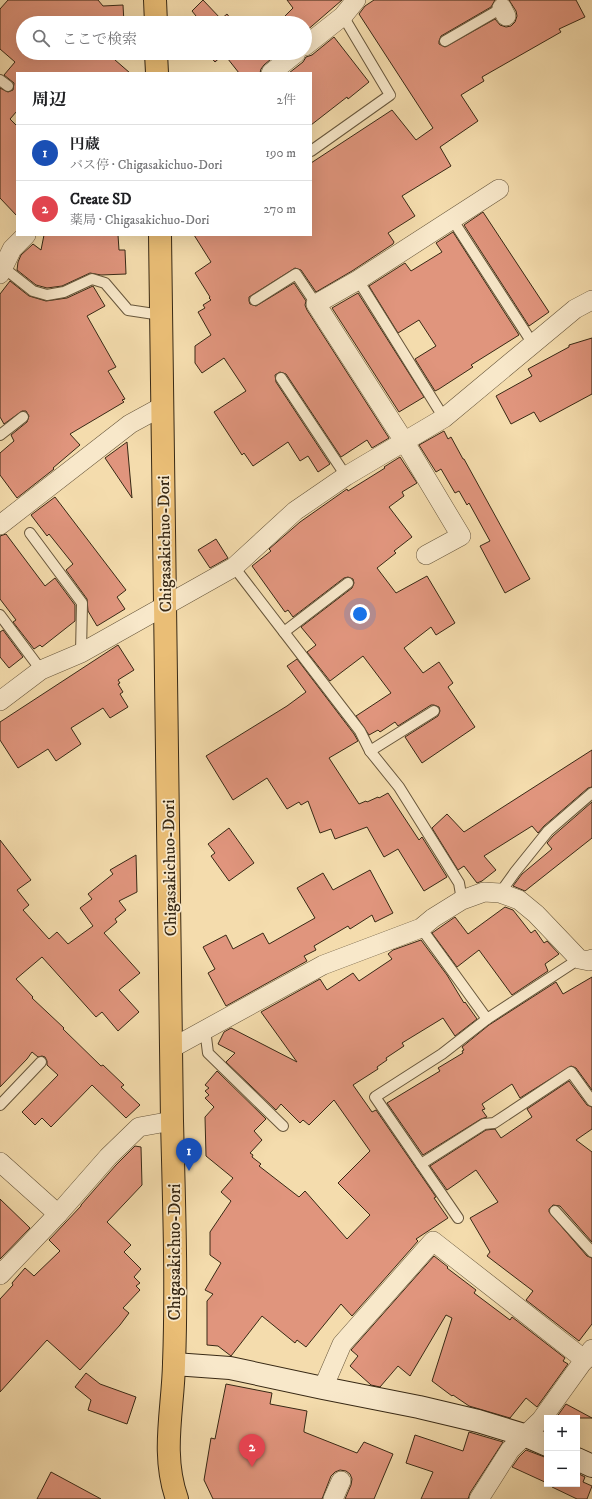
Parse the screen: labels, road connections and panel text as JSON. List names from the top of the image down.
{
  "streets": {
    "main road": ["Chigasakichuo-Dori"]
  },
  "page": {
    "search": "ここで検索",
    "heading": ["周辺", "2件"],
    "list": [
      {
        "mark": "1",
        "name": "円蔵",
        "note": "バス停 · Chigasakichuo-Dori",
        "value": "190 m"
      },
      {
        "mark": "2",
        "name": "Create SD",
        "note": "薬局 · Chigasakichuo-Dori",
        "value": "270 m"
      }
    ],
    "pins": ["1", "2"],
    "map_buttons": ["+", "−"]
  }
}
